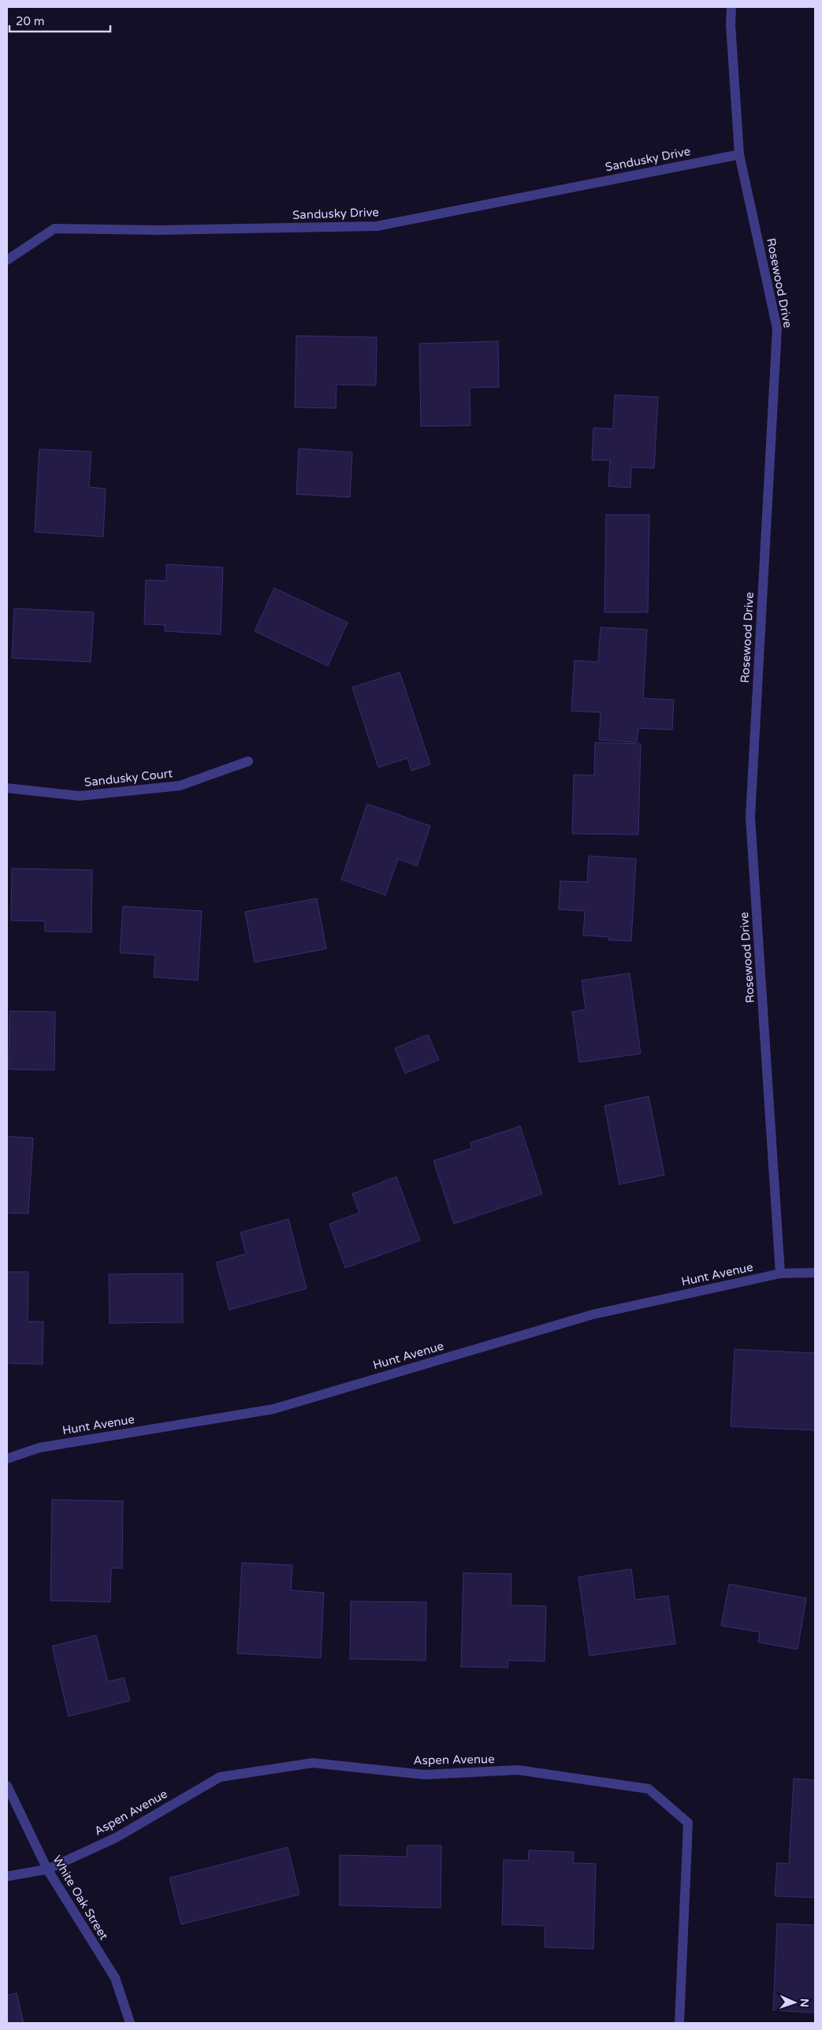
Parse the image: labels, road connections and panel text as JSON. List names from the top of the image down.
{
  "streets": {
    "street": [
      "Sandusky Drive",
      "Rosewood Drive",
      "Sandusky Court",
      "Hunt Avenue",
      "Aspen Avenue",
      "White Oak Street"
    ]
  },
  "crossings": [
    ["Sandusky Drive", "Rosewood Drive"],
    ["Rosewood Drive", "Hunt Avenue"],
    ["Aspen Avenue", "White Oak Street"]
  ],
  "scale_bar": "20 m",
  "north": "right"
}
